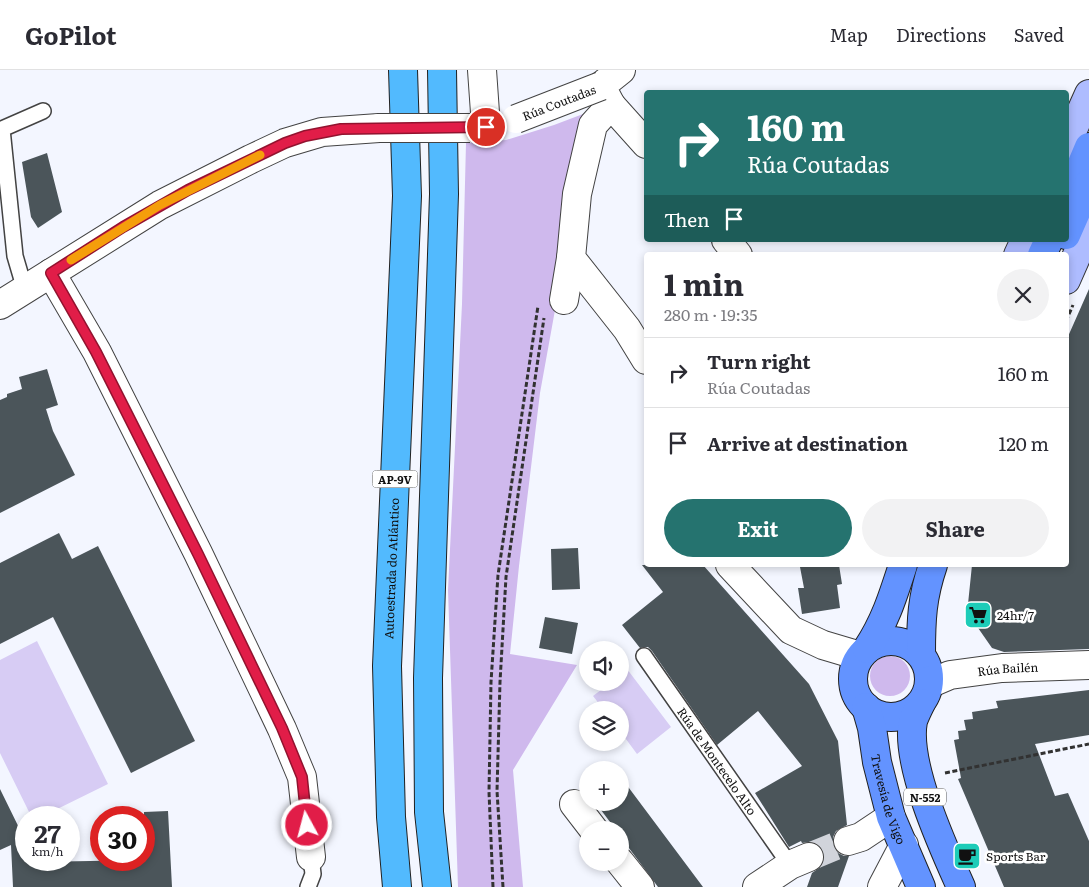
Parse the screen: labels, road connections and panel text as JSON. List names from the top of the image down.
{
  "streets": {
    "highway": ["AP-9V", "Autoestrada do Atlántico"],
    "main road": ["N-552", "Travesía de Vigo"],
    "street": ["Rúa Coutadas", "Rúa Bailén", "Rúa de Montecelo Alto"]
  },
  "crossings": [
    ["Rúa Bailén", "N-552"],
    ["Rúa Bailén", "Travesía de Vigo"],
    ["N-552", "Travesía de Vigo"]
  ],
  "places": {
    "supermarket": ["24hr/7"],
    "cafe": ["Sports Bar"]
  },
  "page": {
    "header": "GoPilot",
    "nav": ["Map", "Directions", "Saved"],
    "turn": ["160 m", "Rúa Coutadas"],
    "then": "Then",
    "heading": ["1 min", "280 m · 19:35"],
    "list": [
      {
        "name": "Turn right",
        "note": "Rúa Coutadas",
        "value": "160 m"
      },
      {
        "name": "Arrive at destination",
        "value": "120 m"
      }
    ],
    "buttons": ["Exit", "Share"],
    "map_buttons": ["+", "−"],
    "speed": "27 km/h",
    "limit": "30"
  }
}
